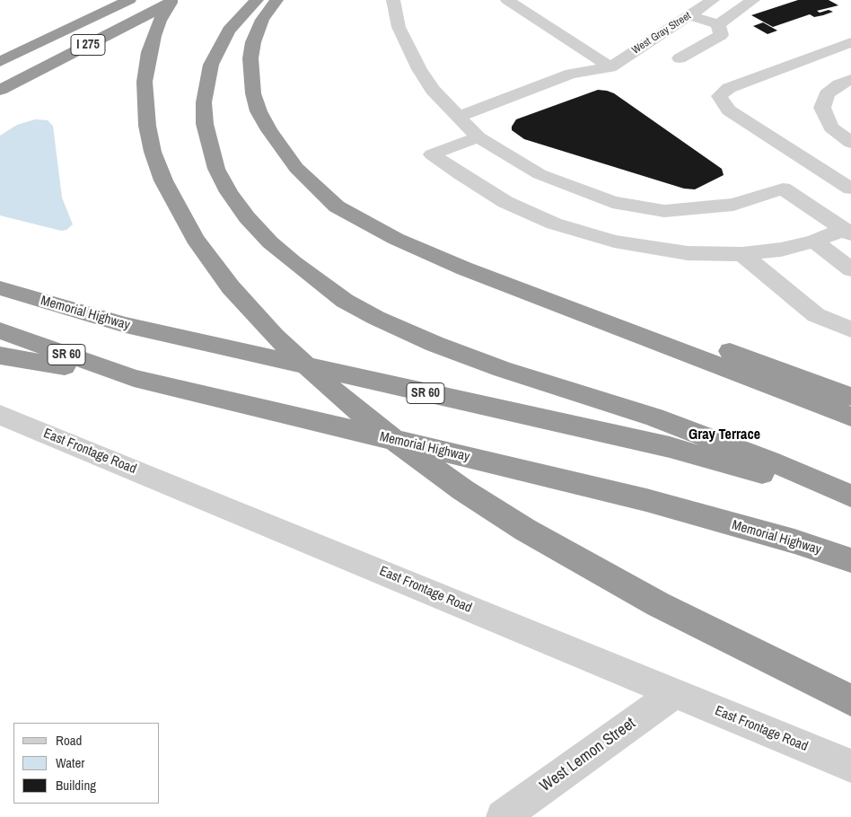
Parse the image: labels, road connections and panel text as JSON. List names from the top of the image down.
{
  "streets": {
    "highway": ["I 275", "Memorial Highway", "SR 60"],
    "street": ["West Gray Street", "East Frontage Road", "West Lemon Street"]
  },
  "crossings": [
    ["East Frontage Road", "West Lemon Street"]
  ],
  "districts": ["Gray Terrace"],
  "legend": ["Road", "Water", "Building"]
}
